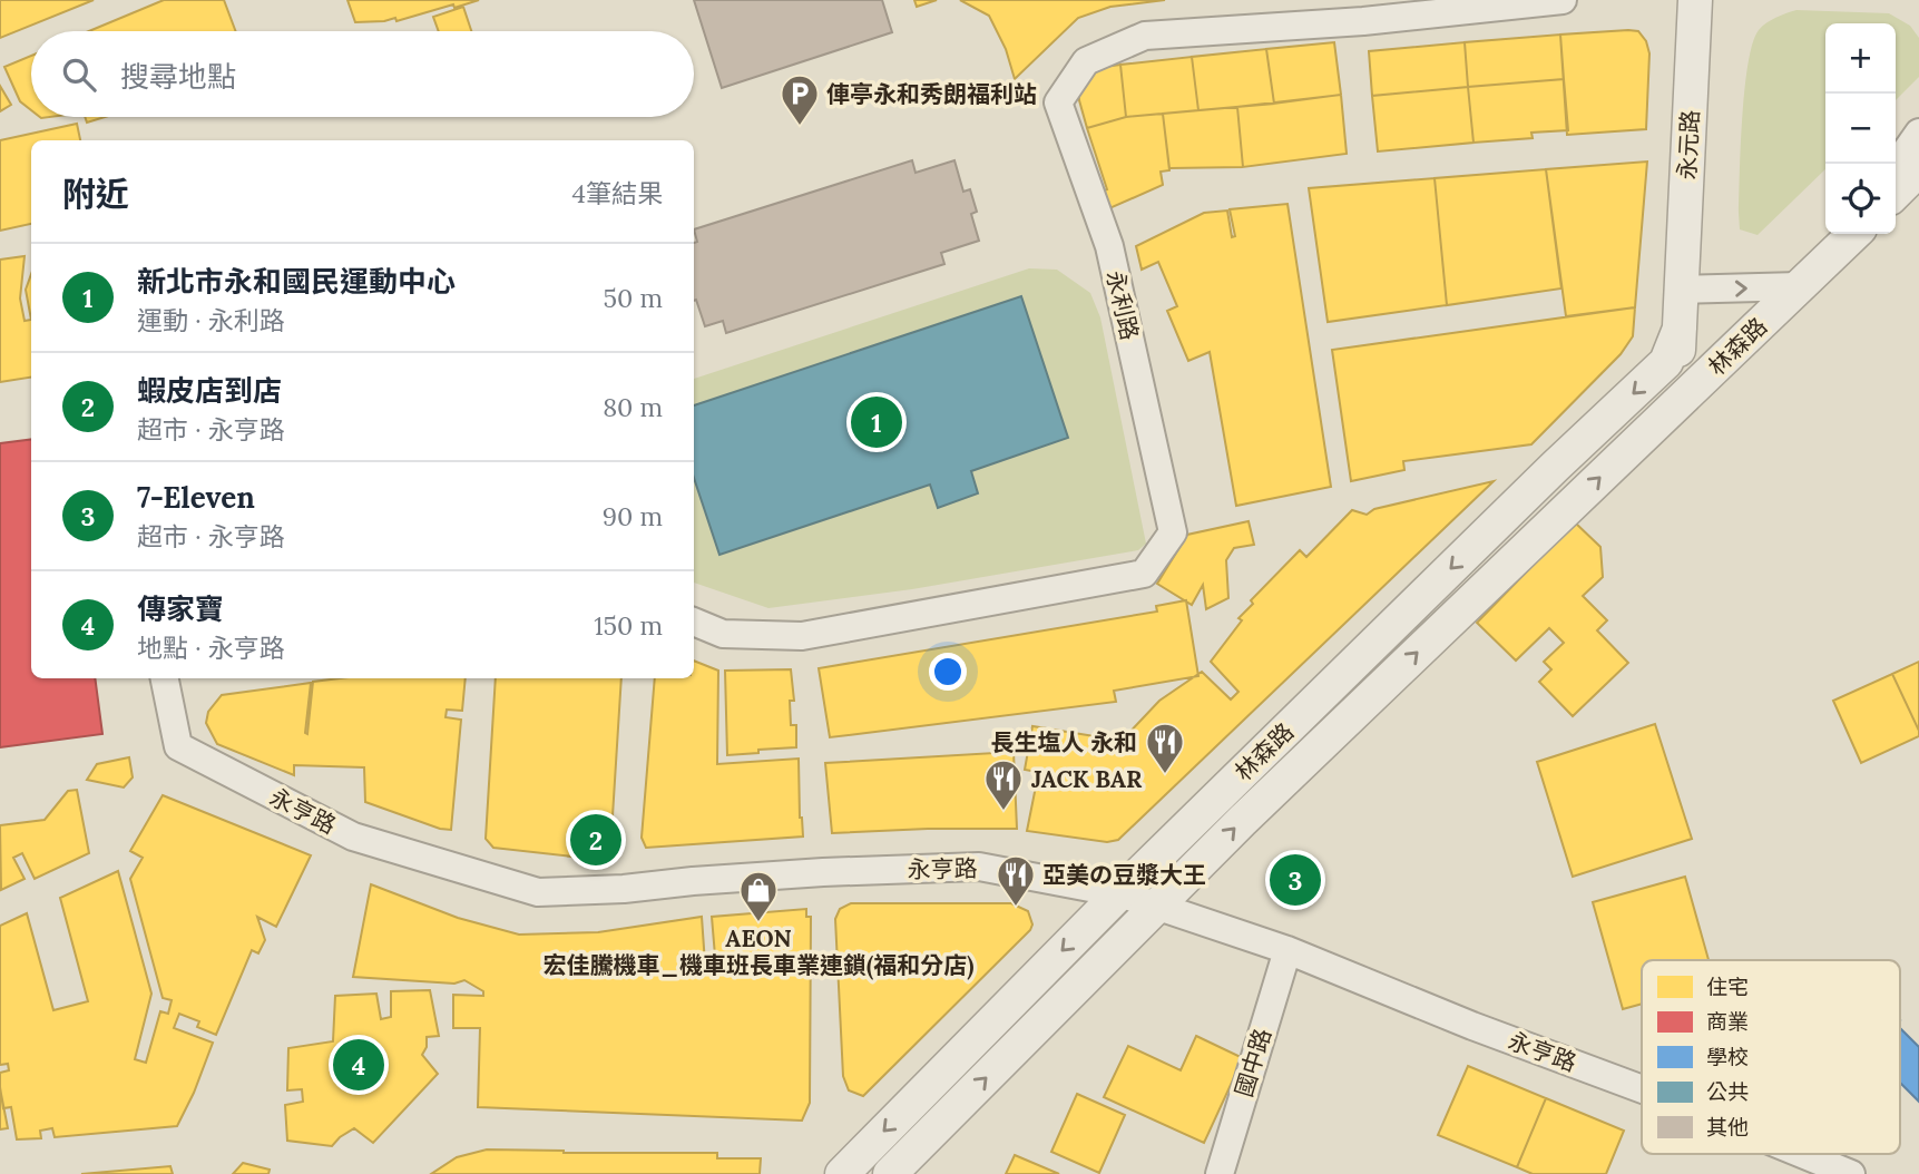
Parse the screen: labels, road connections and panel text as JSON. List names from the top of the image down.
{
  "streets": {
    "street": [
      "永元路",
      "永利路",
      "林森路",
      "永亨路",
      "國中路"
    ]
  },
  "crossings": [
    ["永元路", "林森路"],
    ["林森路", "永亨路"],
    ["永亨路", "國中路"]
  ],
  "places": {
    "parking": ["俥亭永和秀朗福利站"],
    "restaurant": ["長生塩人 永和", "JACK BAR", "亞美の豆漿大王"],
    "shop": ["AEON 宏佳騰機車_機車班長車業連鎖(福和分店)"]
  },
  "legend": [
    "住宅",
    "商業",
    "學校",
    "公共",
    "其他"
  ],
  "page": {
    "map_buttons": ["+", "−"],
    "search": "搜尋地點",
    "heading": ["附近", "4筆結果"],
    "list": [
      {
        "mark": "1",
        "name": "新北市永和國民運動中心",
        "note": "運動 · 永利路",
        "value": "50 m"
      },
      {
        "mark": "2",
        "name": "蝦皮店到店",
        "note": "超市 · 永亨路",
        "value": "80 m"
      },
      {
        "mark": "3",
        "name": "7-Eleven",
        "note": "超市 · 永亨路",
        "value": "90 m"
      },
      {
        "mark": "4",
        "name": "傳家寶",
        "note": "地點 · 永亨路",
        "value": "150 m"
      }
    ],
    "pins": [
      "1",
      "2",
      "3",
      "4"
    ]
  }
}
